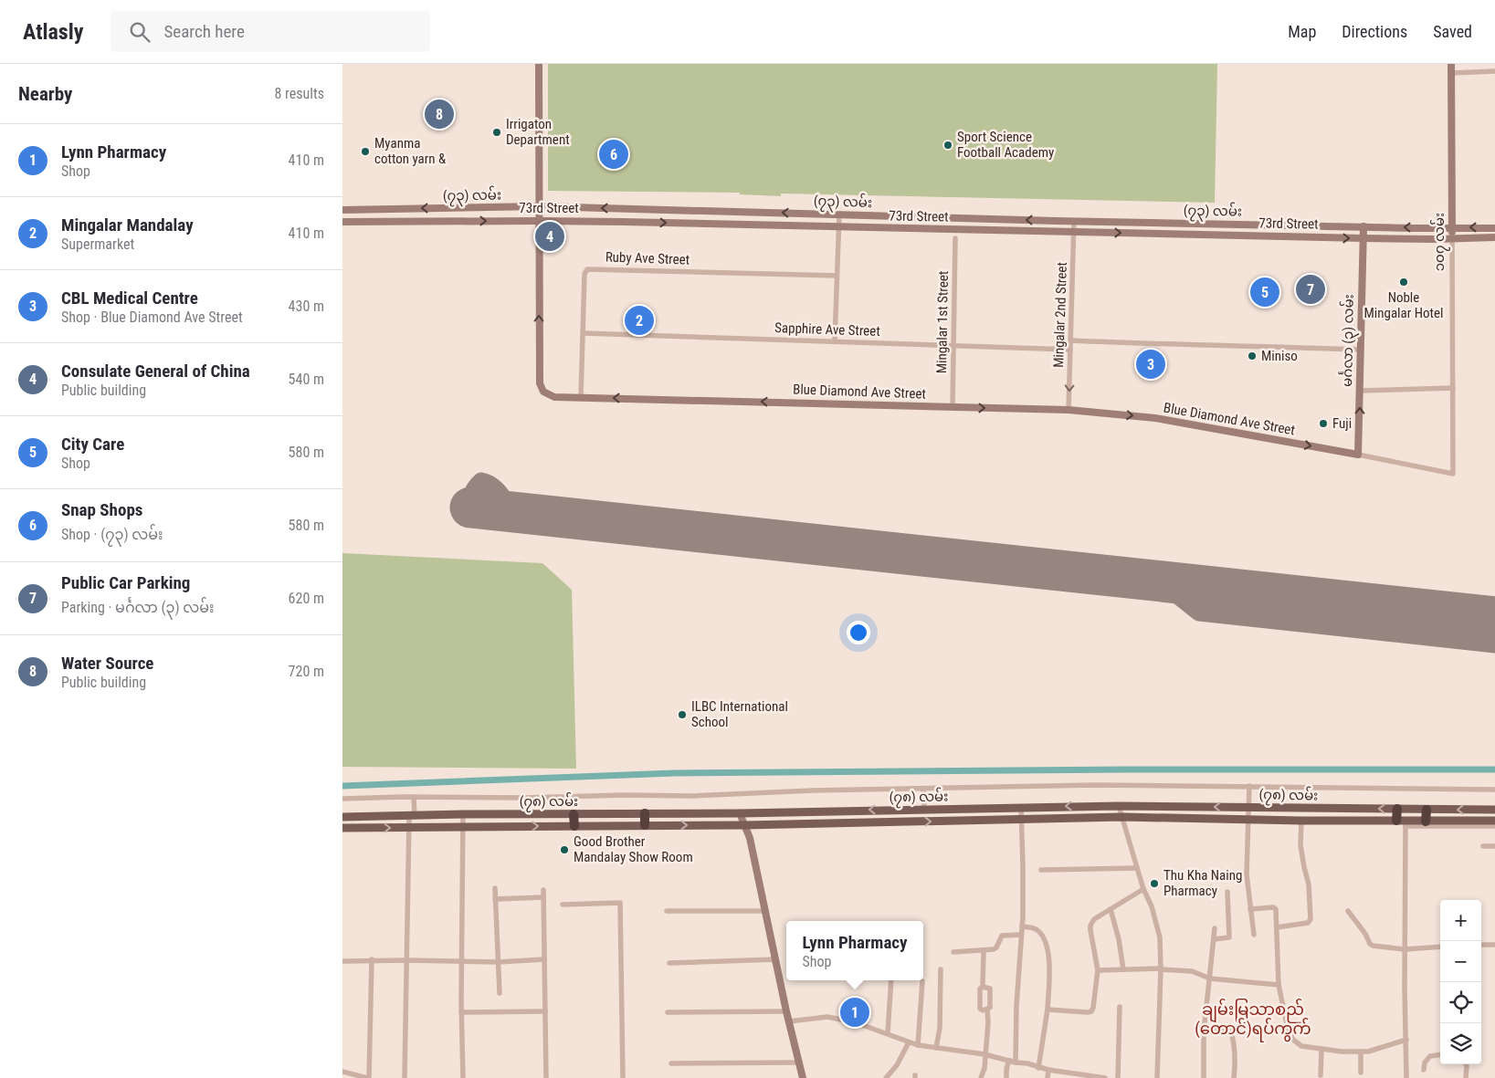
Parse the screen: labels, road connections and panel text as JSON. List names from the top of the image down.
{
  "streets": {
    "main road": [
      "(၇၃) လမ်း",
      "73rd Street",
      "၁၀၇ လမ်း",
      "မင်္ဂလာ (၃) လမ်း",
      "Blue Diamond Ave Street",
      "(၇၈) လမ်း"
    ],
    "street": [
      "Ruby Ave Street",
      "Mingalar 2nd Street",
      "Mingalar 1st Street",
      "Sapphire Ave Street"
    ]
  },
  "crossings": [
    ["(၇၃) လမ်း", "၁၀၇ လမ်း"],
    ["(၇၃) လမ်း", "Mingalar 2nd Street"],
    ["(၇၃) လမ်း", "မင်္ဂလာ (၃) လမ်း"],
    ["(၇၃) လမ်း", "Blue Diamond Ave Street"],
    ["73rd Street", "၁၀၇ လမ်း"],
    ["73rd Street", "Mingalar 2nd Street"],
    ["73rd Street", "မင်္ဂလာ (၃) လမ်း"],
    ["73rd Street", "Blue Diamond Ave Street"],
    ["၁၀၇ လမ်း", "မင်္ဂလာ (၃) လမ်း"],
    ["၁၀၇ လမ်း", "Blue Diamond Ave Street"],
    ["Ruby Ave Street", "Sapphire Ave Street"],
    ["Ruby Ave Street", "Blue Diamond Ave Street"],
    ["Mingalar 2nd Street", "Sapphire Ave Street"],
    ["Mingalar 2nd Street", "Blue Diamond Ave Street"],
    ["Mingalar 1st Street", "Sapphire Ave Street"],
    ["Mingalar 1st Street", "Blue Diamond Ave Street"],
    ["မင်္ဂလာ (၃) လမ်း", "Blue Diamond Ave Street"]
  ],
  "one_way": ["(၇၃) လမ်း", "73rd Street"],
  "districts": ["ချမ်းမြသာစည် (တောင်)ရပ်ကွက်"],
  "places": [
    "Irrigaton Department",
    "Sport Science Football Academy",
    "Myanma cotton yarn &",
    "Noble Mingalar Hotel",
    "Miniso",
    "Fuji",
    "ILBC International School",
    "Good Brother Mandalay Show Room",
    "Thu Kha Naing Pharmacy"
  ],
  "page": {
    "header": "Atlasly",
    "search": "Search here",
    "nav": ["Map", "Directions", "Saved"],
    "heading": ["Nearby", "8 results"],
    "pins": [
      "8",
      "6",
      "4",
      "7",
      "5",
      "2",
      "3",
      "1"
    ],
    "list": [
      {
        "mark": "1",
        "name": "Lynn Pharmacy",
        "note": "Shop",
        "value": "410 m"
      },
      {
        "mark": "2",
        "name": "Mingalar Mandalay",
        "note": "Supermarket",
        "value": "410 m"
      },
      {
        "mark": "3",
        "name": "CBL Medical Centre",
        "note": "Shop · Blue Diamond Ave Street",
        "value": "430 m"
      },
      {
        "mark": "4",
        "name": "Consulate General of China",
        "note": "Public building",
        "value": "540 m"
      },
      {
        "mark": "5",
        "name": "City Care",
        "note": "Shop",
        "value": "580 m"
      },
      {
        "mark": "6",
        "name": "Snap Shops",
        "note": "Shop · (၇၃) လမ်း",
        "value": "580 m"
      },
      {
        "mark": "7",
        "name": "Public Car Parking",
        "note": "Parking · မင်္ဂလာ (၃) လမ်း",
        "value": "620 m"
      },
      {
        "mark": "8",
        "name": "Water Source",
        "note": "Public building",
        "value": "720 m"
      }
    ],
    "map_buttons": ["+", "−"],
    "popup": ["Lynn Pharmacy", "Shop"]
  }
}
